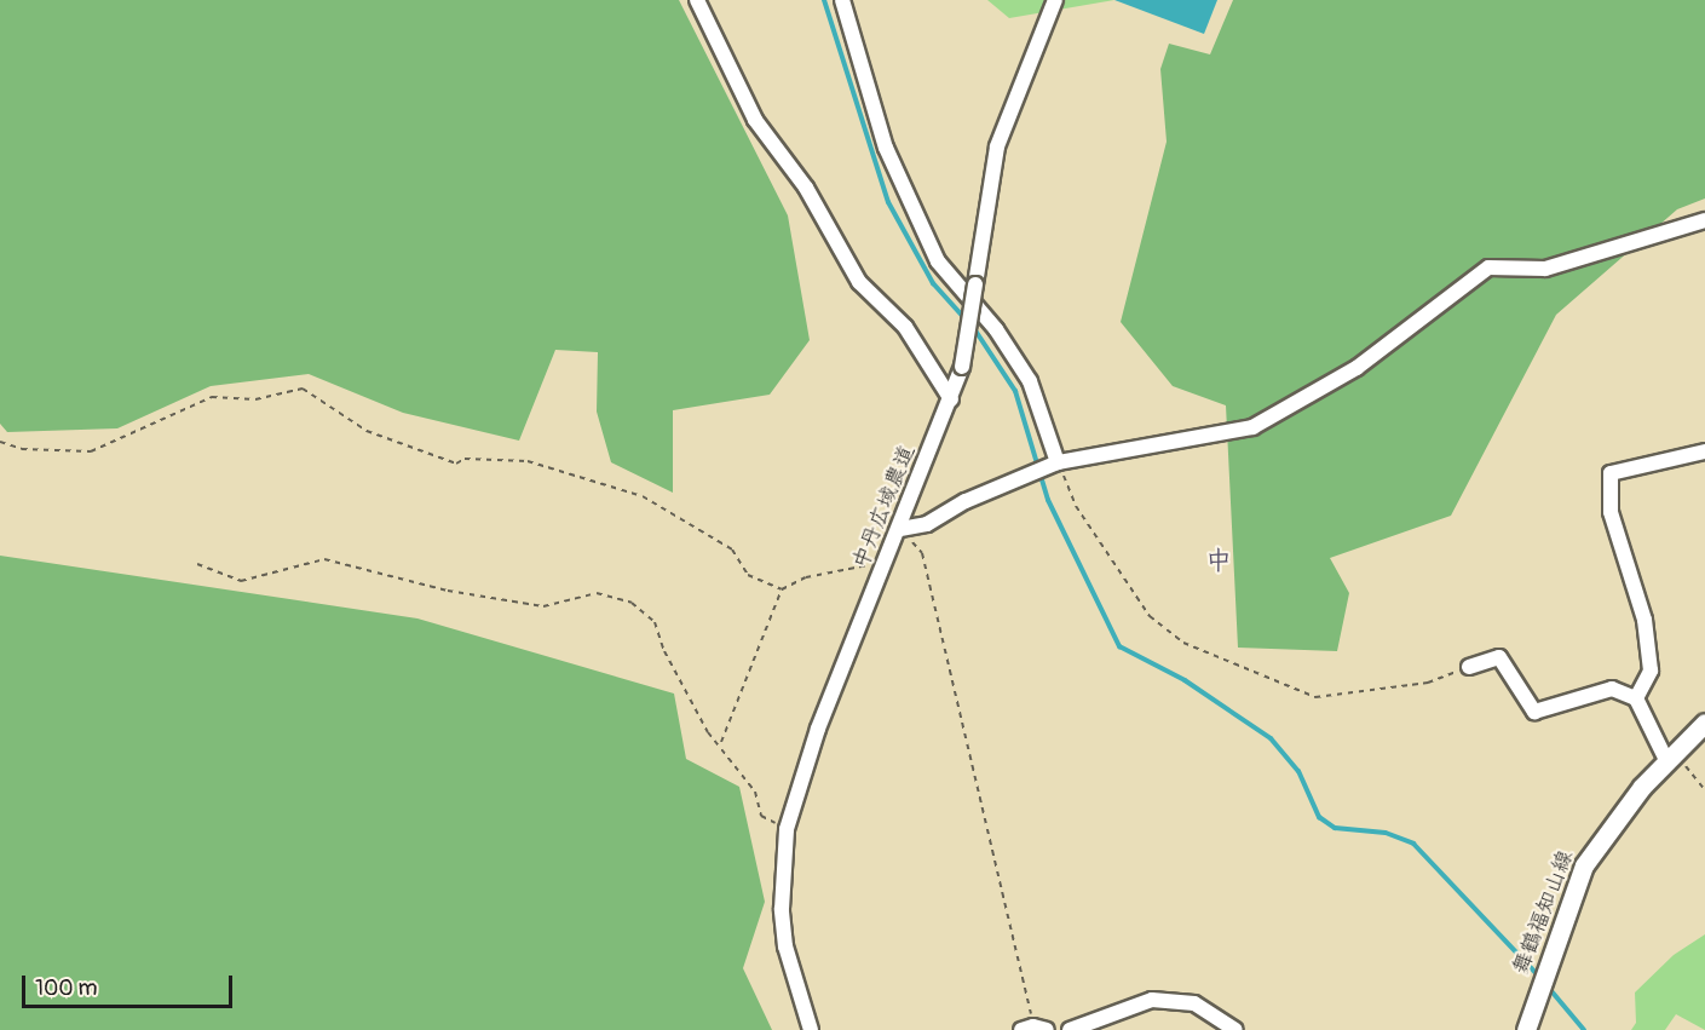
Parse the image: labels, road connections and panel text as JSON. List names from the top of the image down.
{
  "streets": {
    "main road": ["舞鶴福知山線"],
    "street": ["中丹広域農道"]
  },
  "districts": ["中"],
  "scale_bar": "100 m"
}
